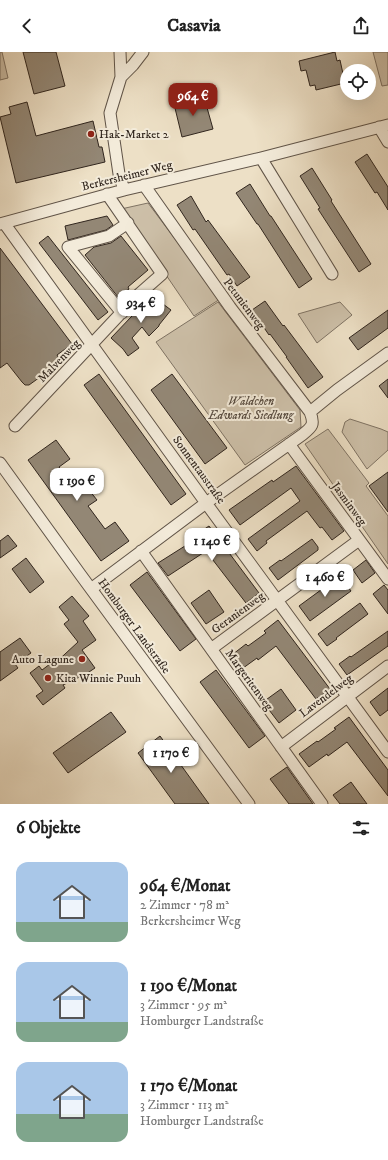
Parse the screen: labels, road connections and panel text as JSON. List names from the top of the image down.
{
  "streets": {
    "street": [
      "Berkersheimer Weg",
      "Petunienweg",
      "Malvenweg",
      "Sonnentaustraße",
      "Jasminweg",
      "Geranienweg",
      "Homburger Landstraße",
      "Margeritenweg",
      "Lavendelweg"
    ]
  },
  "crossings": [
    ["Berkersheimer Weg", "Petunienweg"],
    ["Berkersheimer Weg", "Malvenweg"],
    ["Berkersheimer Weg", "Sonnentaustraße"],
    ["Malvenweg", "Sonnentaustraße"],
    ["Sonnentaustraße", "Geranienweg"],
    ["Sonnentaustraße", "Lavendelweg"],
    ["Jasminweg", "Geranienweg"],
    ["Geranienweg", "Margeritenweg"],
    ["Margeritenweg", "Lavendelweg"]
  ],
  "parks": ["Wäldchen Edwards Siedlung"],
  "places": ["Hak-Market 2", "Auto Lagune", "Kita Winnie Puuh"],
  "page": {
    "header": "Casavia",
    "price": [
      "964 €",
      "934 €",
      "1 190 €",
      "1 140 €",
      "1 460 €",
      "1 170 €"
    ],
    "heading": "6 Objekte",
    "list": [
      {
        "name": "964 €/Monat",
        "note": "2 Zimmer · 78 m² · Berkersheimer Weg"
      },
      {
        "name": "1 190 €/Monat",
        "note": "3 Zimmer · 95 m² · Homburger Landstraße"
      },
      {
        "name": "1 170 €/Monat",
        "note": "3 Zimmer · 113 m² · Homburger Landstraße"
      }
    ]
  }
}
